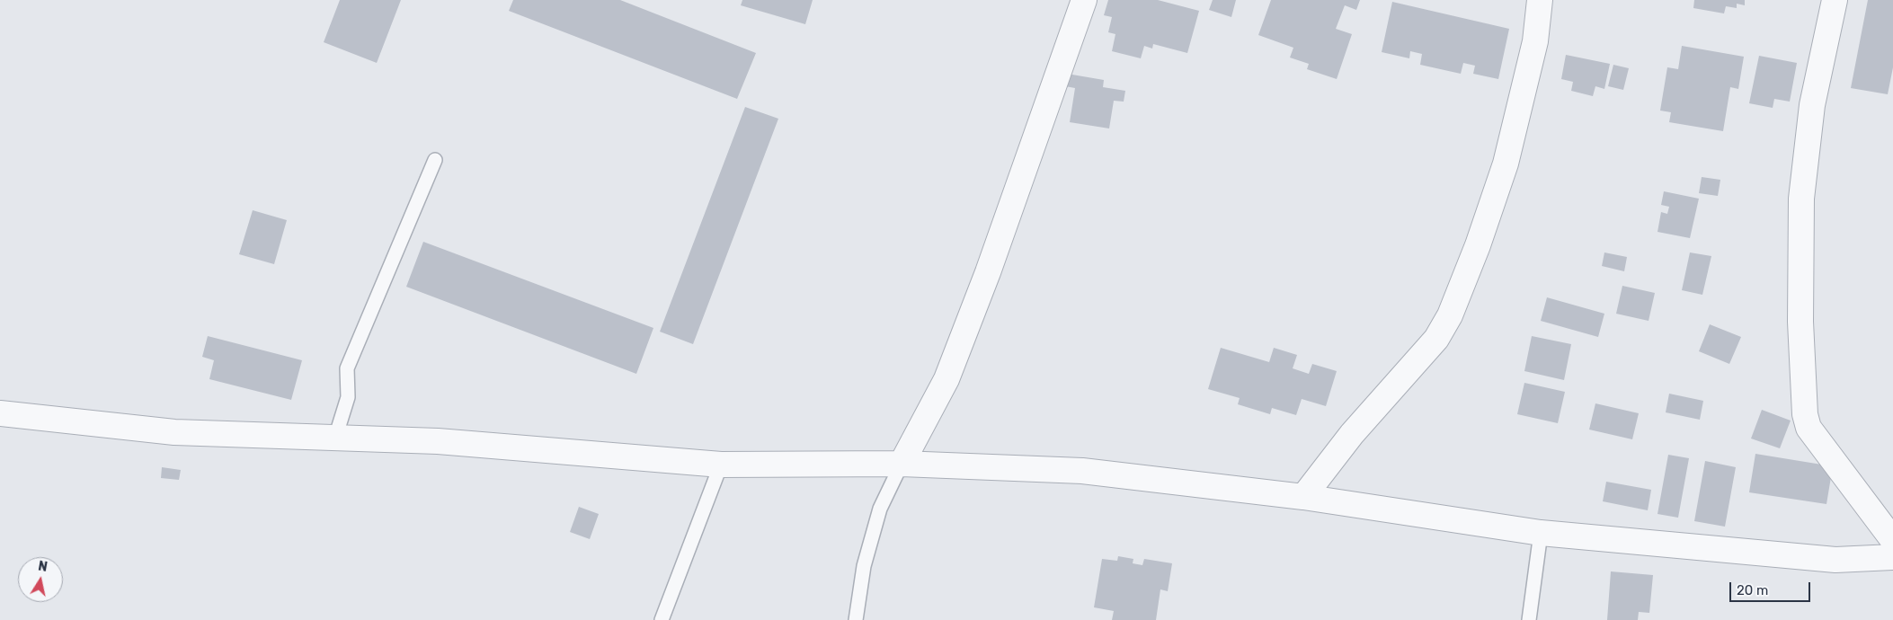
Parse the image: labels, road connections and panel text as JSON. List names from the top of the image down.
{
  "scale_bar": "20 m",
  "north": "top"
}
